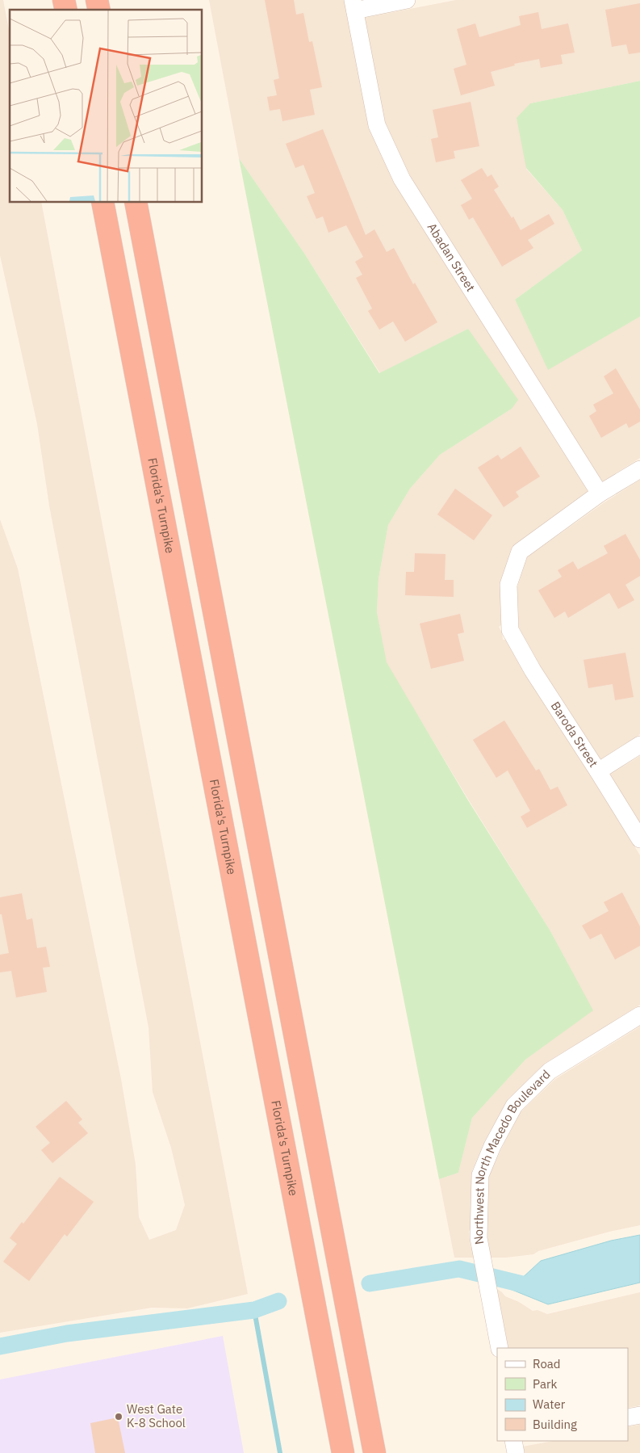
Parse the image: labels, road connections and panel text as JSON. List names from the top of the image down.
{
  "streets": {
    "highway": ["Florida's Turnpike"],
    "street": ["Abadan Street", "Baroda Street", "Northwest North Macedo Boulevard"]
  },
  "crossings": [
    ["Abadan Street", "Baroda Street"]
  ],
  "places": ["West Gate K-8 School"],
  "legend": [
    "Road",
    "Park",
    "Water",
    "Building"
  ]
}
